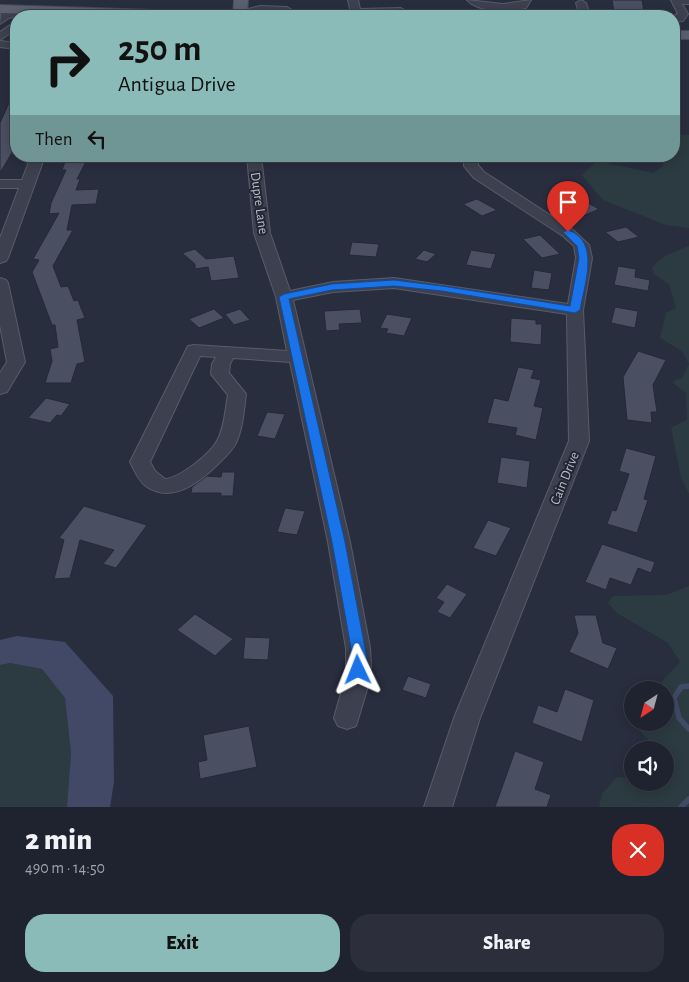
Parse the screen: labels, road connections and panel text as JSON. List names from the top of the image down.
{
  "streets": {
    "street": ["Dupre Lane", "Cain Drive"]
  },
  "north": "bottom left",
  "page": {
    "turn": ["250 m", "Antigua Drive"],
    "then": "Then",
    "heading": ["2 min", "490 m · 14:50"],
    "buttons": ["Exit", "Share"]
  }
}
